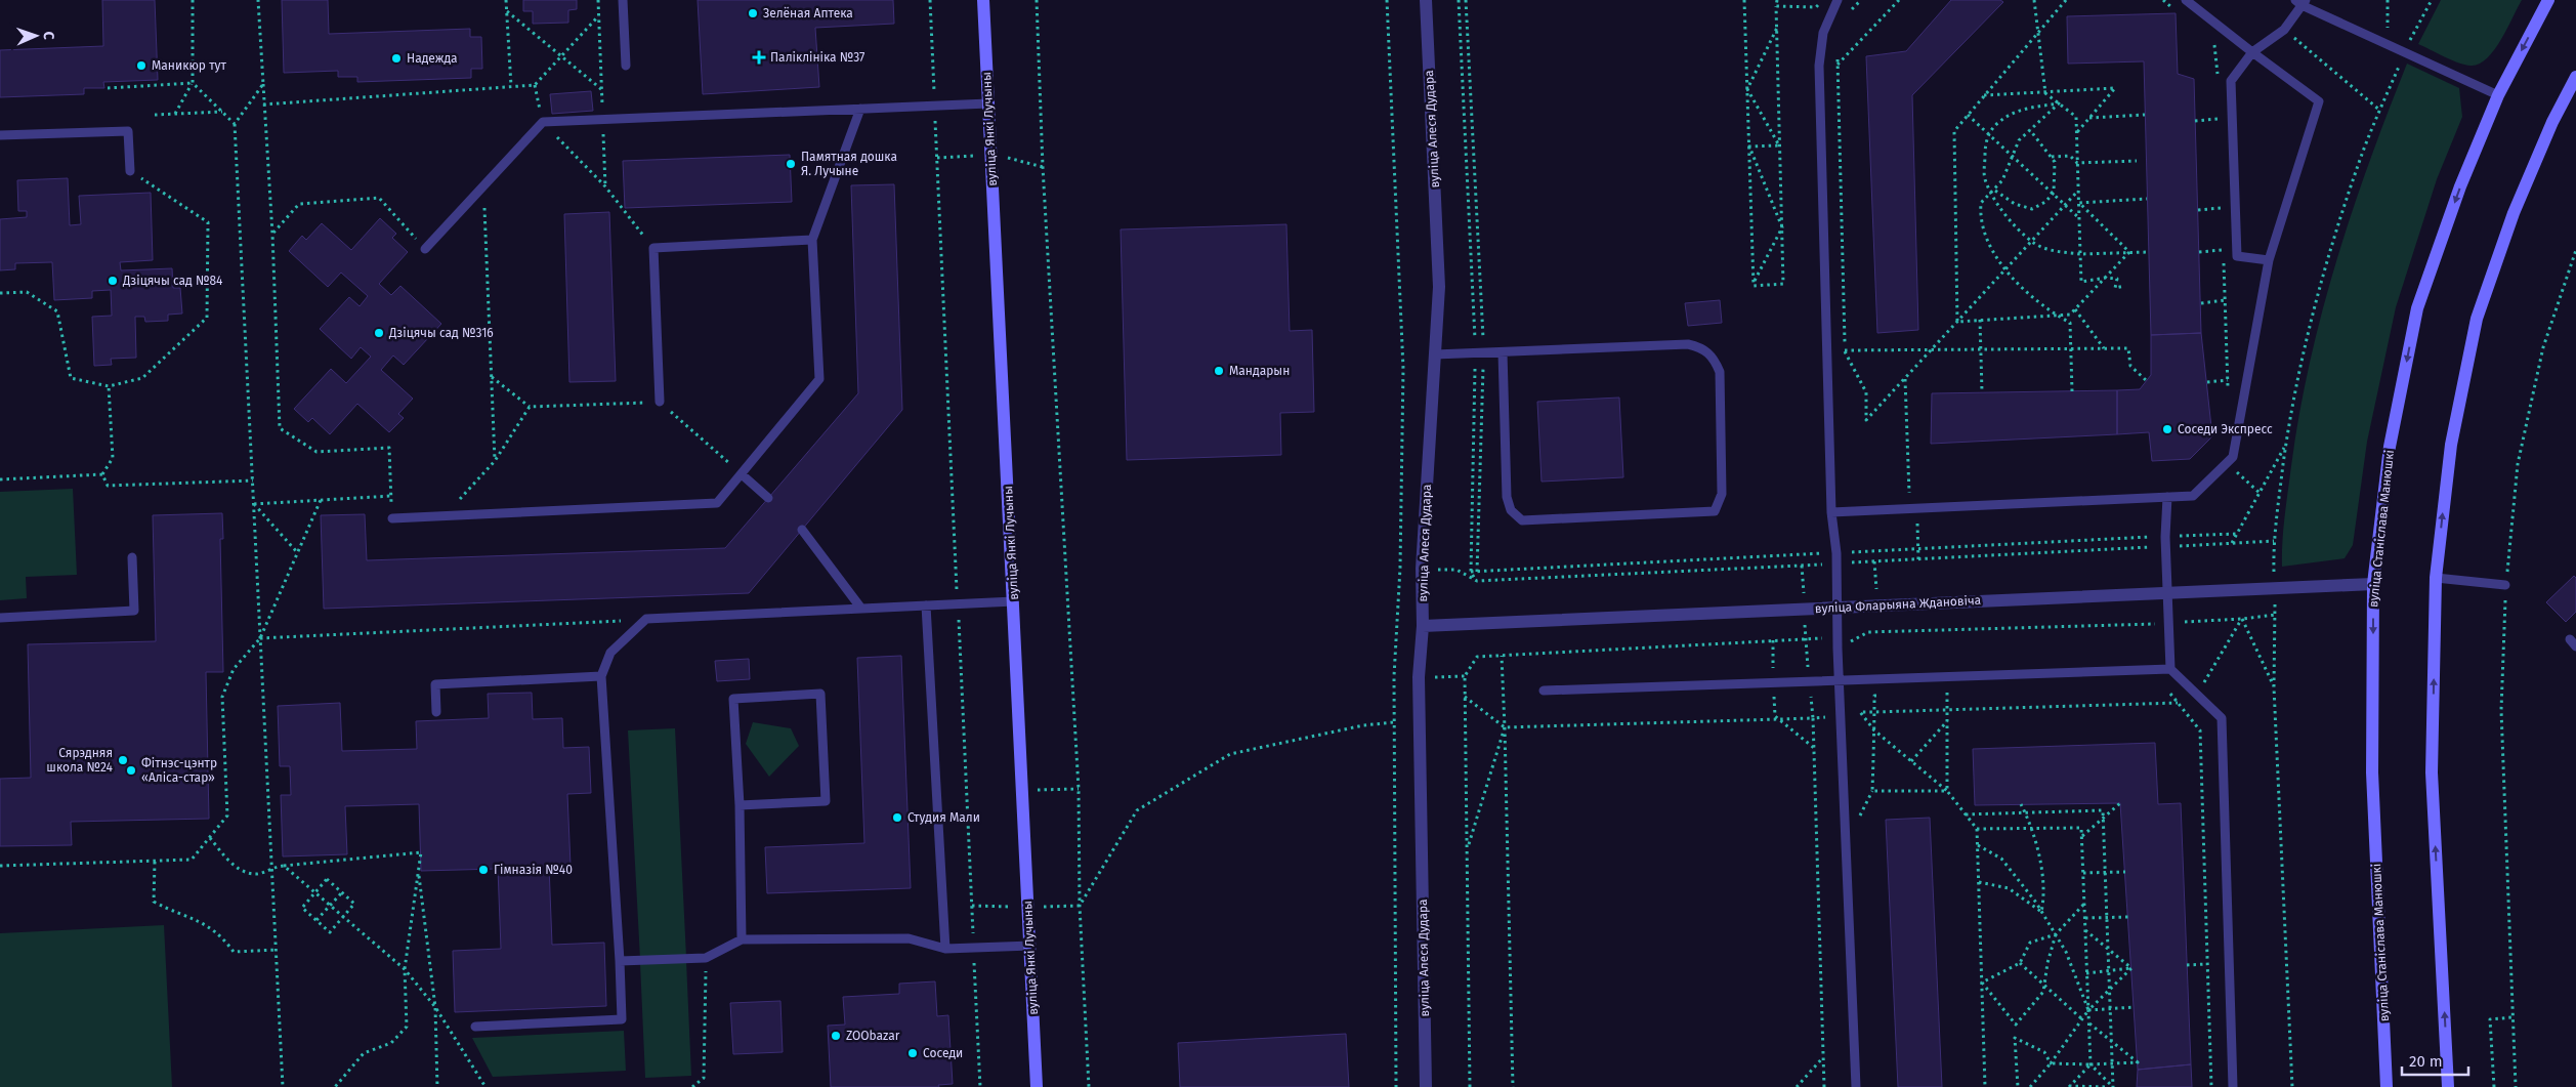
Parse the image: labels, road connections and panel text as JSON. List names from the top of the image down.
{
  "streets": {
    "main road": ["вуліца Янкі Лучыны", "вуліца Станіслава Манюшкі"],
    "street": ["вуліца Алеся Дудара", "вуліца Фларыяна Ждановіча"]
  },
  "crossings": [
    ["вуліца Алеся Дудара", "вуліца Фларыяна Ждановіча"],
    ["вуліца Станіслава Манюшкі", "вуліца Фларыяна Ждановіча"]
  ],
  "places": {
    "other": [
      "Зелёная Аптека",
      "Надежда",
      "Маникюр тут",
      "Памятная дошка Я. Лучыне",
      "Дзіцячы сад №84",
      "Дзіцячы сад №316",
      "Мандарын",
      "Соседи Экспресс",
      "Сярэдняя школа №24",
      "Фітнэс-цэнтр «Аліса-стар»",
      "Студия Мали",
      "Гімназія №40",
      "ZOObazar",
      "Соседи"
    ],
    "health": ["Паліклініка №37"]
  },
  "scale_bar": "20 m",
  "north": "right"
}
